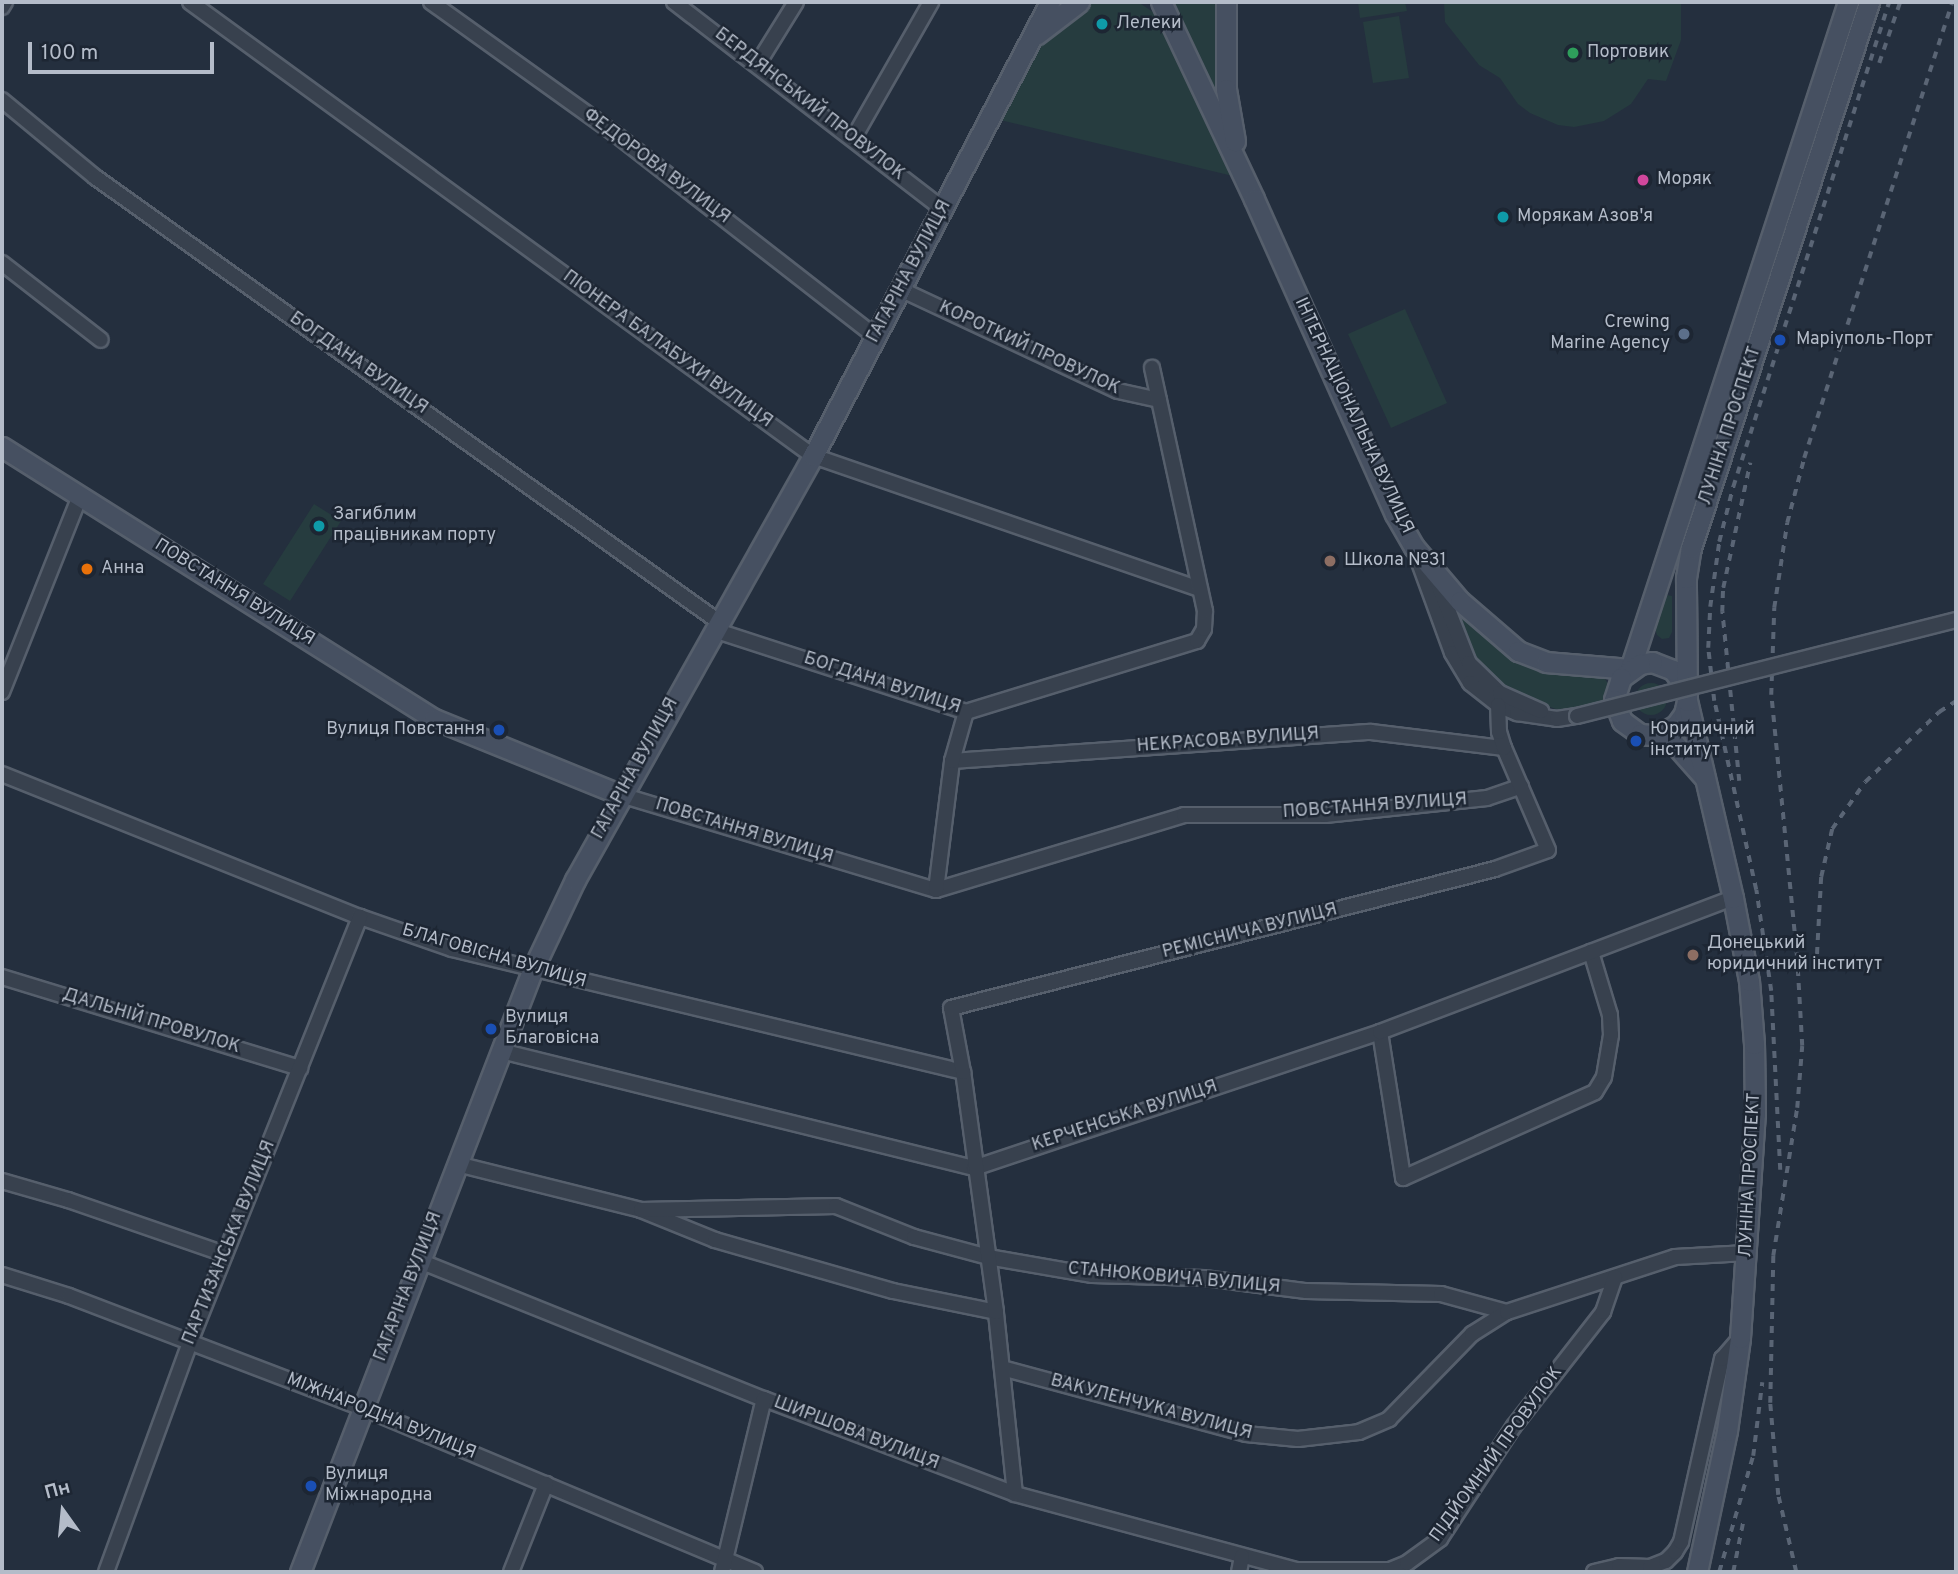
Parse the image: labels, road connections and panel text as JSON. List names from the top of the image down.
{
  "streets": {
    "street": [
      "БЕРДЯНСЬКИЙ ПРОВУЛОК",
      "ФЕДОРОВА ВУЛИЦЯ",
      "ГАГАРІНА ВУЛИЦЯ",
      "КОРОТКИЙ ПРОВУЛОК",
      "ПІОНЕРА БАЛАБУХИ ВУЛИЦЯ",
      "БОГДАНА ВУЛИЦЯ",
      "ІНТЕРНАЦІОНАЛЬНА ВУЛИЦЯ",
      "ЛУНІНА ПРОСПЕКТ",
      "ПОВСТАННЯ ВУЛИЦЯ",
      "НЕКРАСОВА ВУЛИЦЯ",
      "РЕМІСНИЧА ВУЛИЦЯ",
      "БЛАГОВІСНА ВУЛИЦЯ",
      "ДАЛЬНІЙ ПРОВУЛОК",
      "КЕРЧЕНСЬКА ВУЛИЦЯ",
      "ПАРТИЗАНСЬКА ВУЛИЦЯ",
      "СТАНЮКОВИЧА ВУЛИЦЯ",
      "ВАКУЛЕНЧУКА ВУЛИЦЯ",
      "МІЖНАРОДНА ВУЛИЦЯ",
      "ШИРШОВА ВУЛИЦЯ",
      "ПІДЙОМНИЙ ПРОВУЛОК"
    ]
  },
  "crossings": [
    ["БЕРДЯНСЬКИЙ ПРОВУЛОК", "ГАГАРІНА ВУЛИЦЯ"],
    ["ФЕДОРОВА ВУЛИЦЯ", "ГАГАРІНА ВУЛИЦЯ"],
    ["ГАГАРІНА ВУЛИЦЯ", "КОРОТКИЙ ПРОВУЛОК"],
    ["ГАГАРІНА ВУЛИЦЯ", "ПІОНЕРА БАЛАБУХИ ВУЛИЦЯ"],
    ["ГАГАРІНА ВУЛИЦЯ", "БОГДАНА ВУЛИЦЯ"],
    ["ГАГАРІНА ВУЛИЦЯ", "ПОВСТАННЯ ВУЛИЦЯ"],
    ["ГАГАРІНА ВУЛИЦЯ", "БЛАГОВІСНА ВУЛИЦЯ"],
    ["ГАГАРІНА ВУЛИЦЯ", "СТАНЮКОВИЧА ВУЛИЦЯ"],
    ["ГАГАРІНА ВУЛИЦЯ", "МІЖНАРОДНА ВУЛИЦЯ"],
    ["ГАГАРІНА ВУЛИЦЯ", "ШИРШОВА ВУЛИЦЯ"],
    ["ПІОНЕРА БАЛАБУХИ ВУЛИЦЯ", "БОГДАНА ВУЛИЦЯ"],
    ["ІНТЕРНАЦІОНАЛЬНА ВУЛИЦЯ", "ЛУНІНА ПРОСПЕКТ"],
    ["ЛУНІНА ПРОСПЕКТ", "КЕРЧЕНСЬКА ВУЛИЦЯ"],
    ["ПОВСТАННЯ ВУЛИЦЯ", "РЕМІСНИЧА ВУЛИЦЯ"],
    ["РЕМІСНИЧА ВУЛИЦЯ", "БЛАГОВІСНА ВУЛИЦЯ"],
    ["БЛАГОВІСНА ВУЛИЦЯ", "ПАРТИЗАНСЬКА ВУЛИЦЯ"],
    ["ДАЛЬНІЙ ПРОВУЛОК", "ПАРТИЗАНСЬКА ВУЛИЦЯ"],
    ["ПАРТИЗАНСЬКА ВУЛИЦЯ", "МІЖНАРОДНА ВУЛИЦЯ"],
    ["СТАНЮКОВИЧА ВУЛИЦЯ", "ВАКУЛЕНЧУКА ВУЛИЦЯ"],
    ["ШИРШОВА ВУЛИЦЯ", "ПІДЙОМНИЙ ПРОВУЛОК"]
  ],
  "places": [
    "Лелеки",
    "Портовик",
    "Моряк",
    "Морякам Азов'я",
    "Crewing Marine Agency",
    "Маріуполь-Порт",
    "Загиблим працівникам порту",
    "Школа №31",
    "Анна",
    "Вулиця Повстання",
    "Юридичний інститут",
    "Донецький юридичний інститут",
    "Вулиця Благовісна",
    "Вулиця Міжнародна"
  ],
  "scale_bar": "100 m",
  "north": "top"
}
